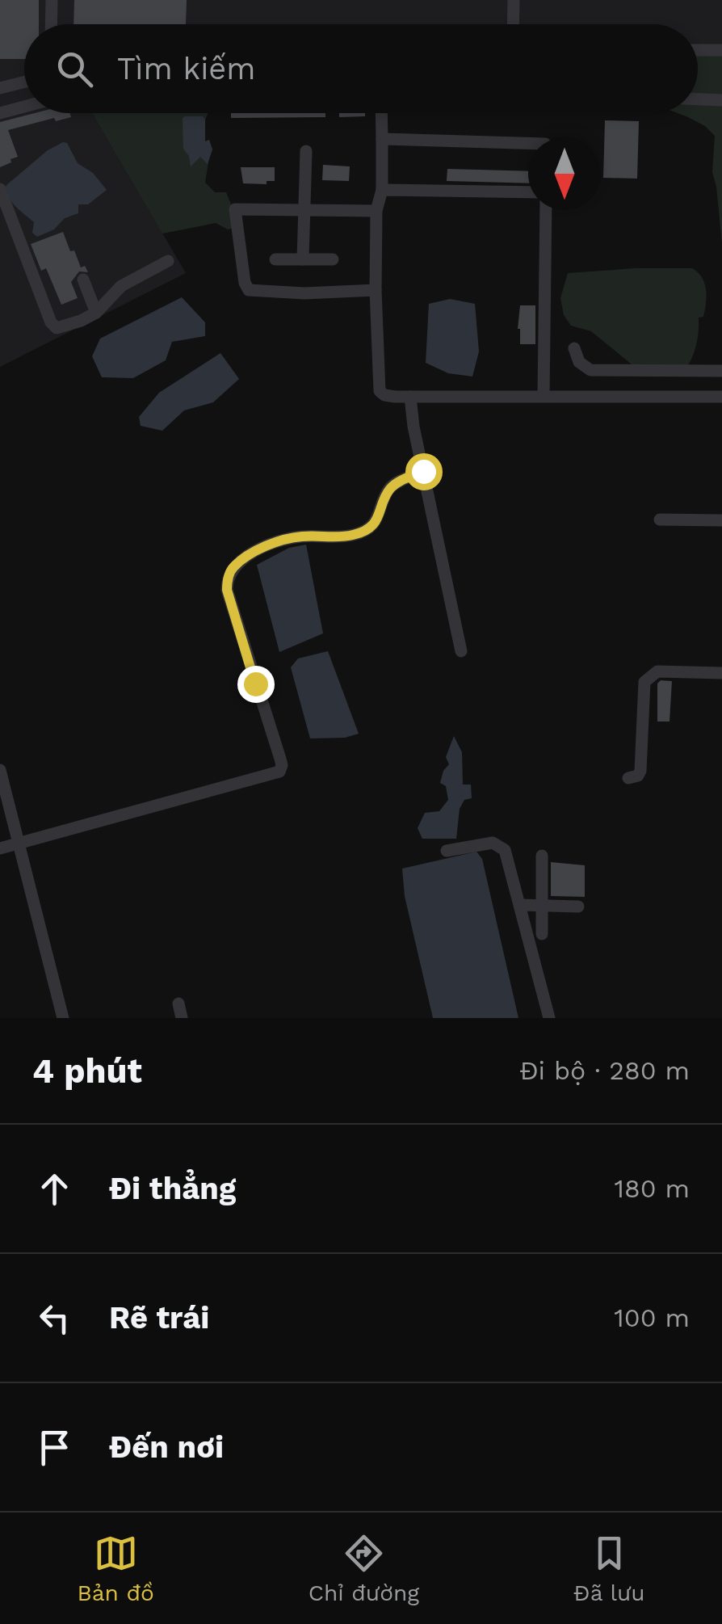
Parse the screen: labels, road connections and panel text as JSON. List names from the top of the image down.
{
  "north": "bottom",
  "page": {
    "search": "Tìm kiếm",
    "heading": ["4 phút", "Đi bộ · 280 m"],
    "list": [
      ["Đi thẳng", "180 m"],
      ["Rẽ trái", "100 m"],
      "Đến nơi"
    ],
    "nav": ["Bản đồ", "Chỉ đường", "Đã lưu"]
  }
}
